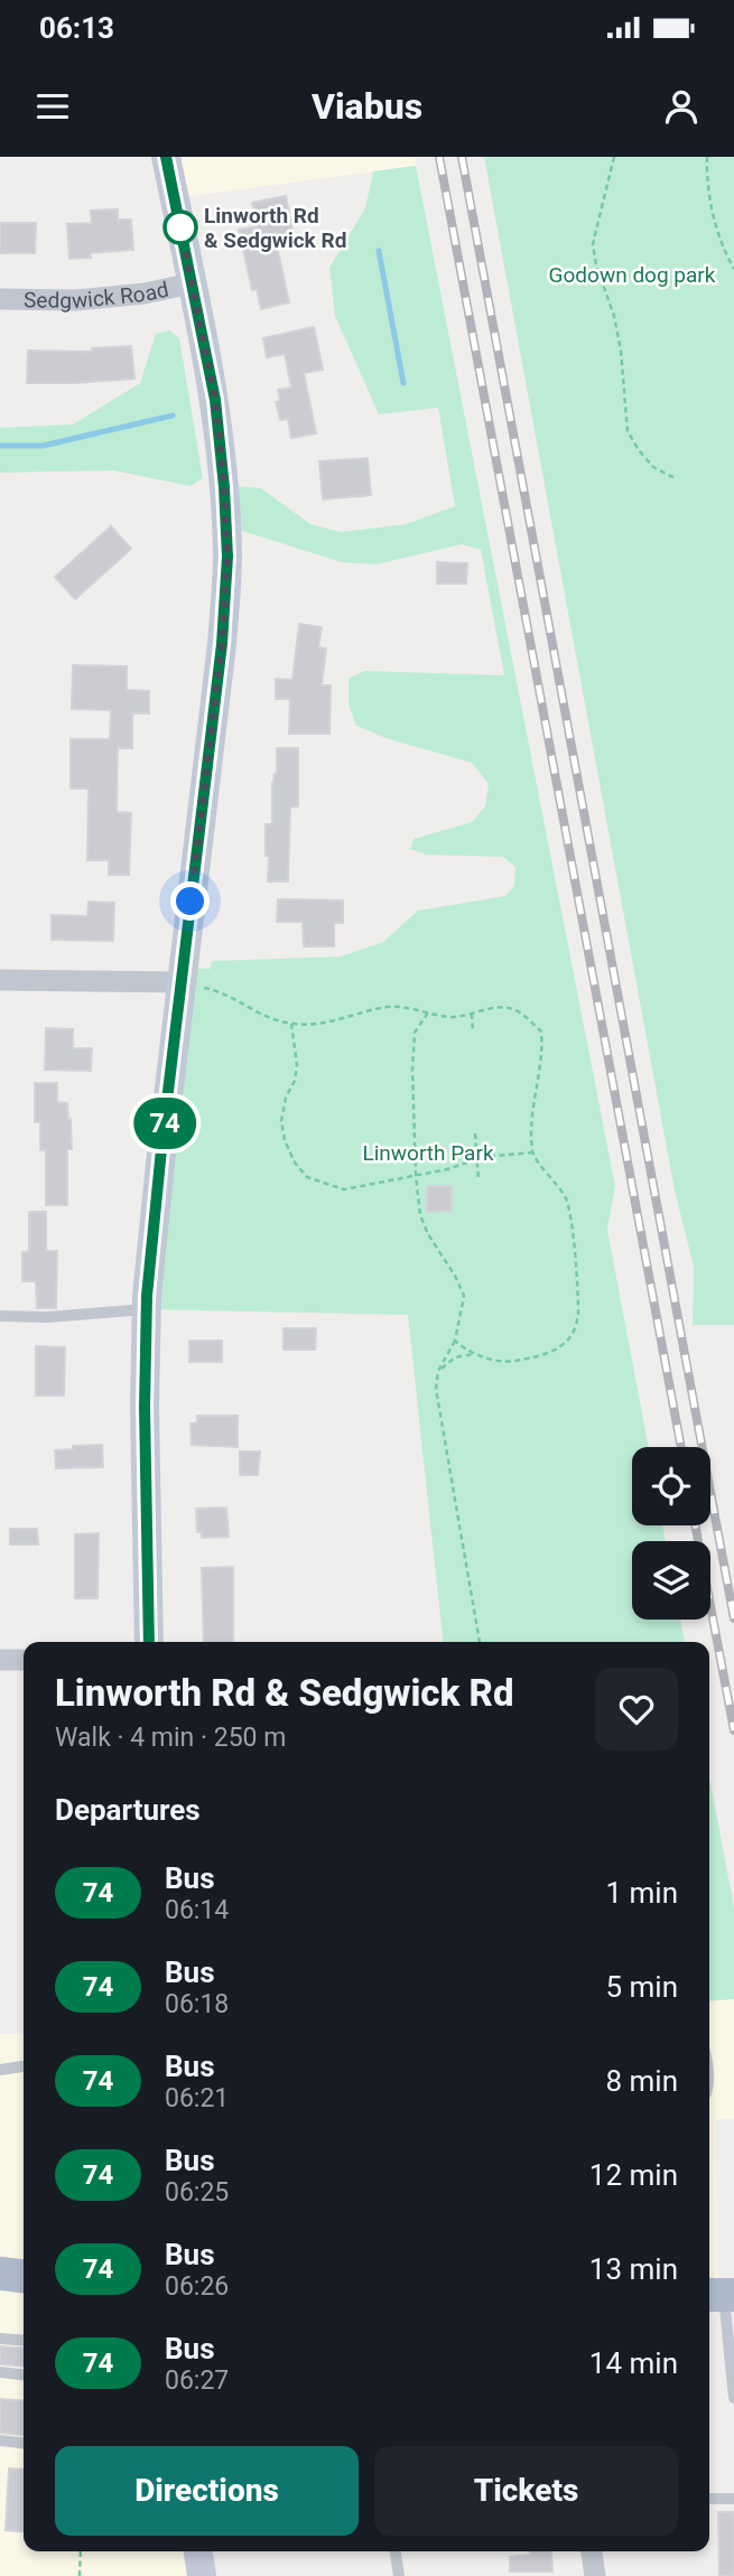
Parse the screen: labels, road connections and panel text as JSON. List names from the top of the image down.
{
  "streets": {
    "street": ["Sedgwick Road"]
  },
  "parks": ["Godown dog park", "Linworth Park"],
  "places": ["Linworth Rd & Sedgwick Rd"],
  "lines": ["bus line 74"],
  "page": {
    "status": "06:13",
    "header": "Viabus",
    "on_map": "74",
    "heading": [
      ["Linworth Rd & Sedgwick Rd", "Walk · 4 min · 250 m"],
      "Departures"
    ],
    "list": [
      {
        "mark": "74",
        "name": "Bus",
        "note": "06:14",
        "value": "1 min"
      },
      {
        "mark": "74",
        "name": "Bus",
        "note": "06:18",
        "value": "5 min"
      },
      {
        "mark": "74",
        "name": "Bus",
        "note": "06:21",
        "value": "8 min"
      },
      {
        "mark": "74",
        "name": "Bus",
        "note": "06:25",
        "value": "12 min"
      },
      {
        "mark": "74",
        "name": "Bus",
        "note": "06:26",
        "value": "13 min"
      },
      {
        "mark": "74",
        "name": "Bus",
        "note": "06:27",
        "value": "14 min"
      }
    ],
    "buttons": ["Directions", "Tickets"]
  }
}
